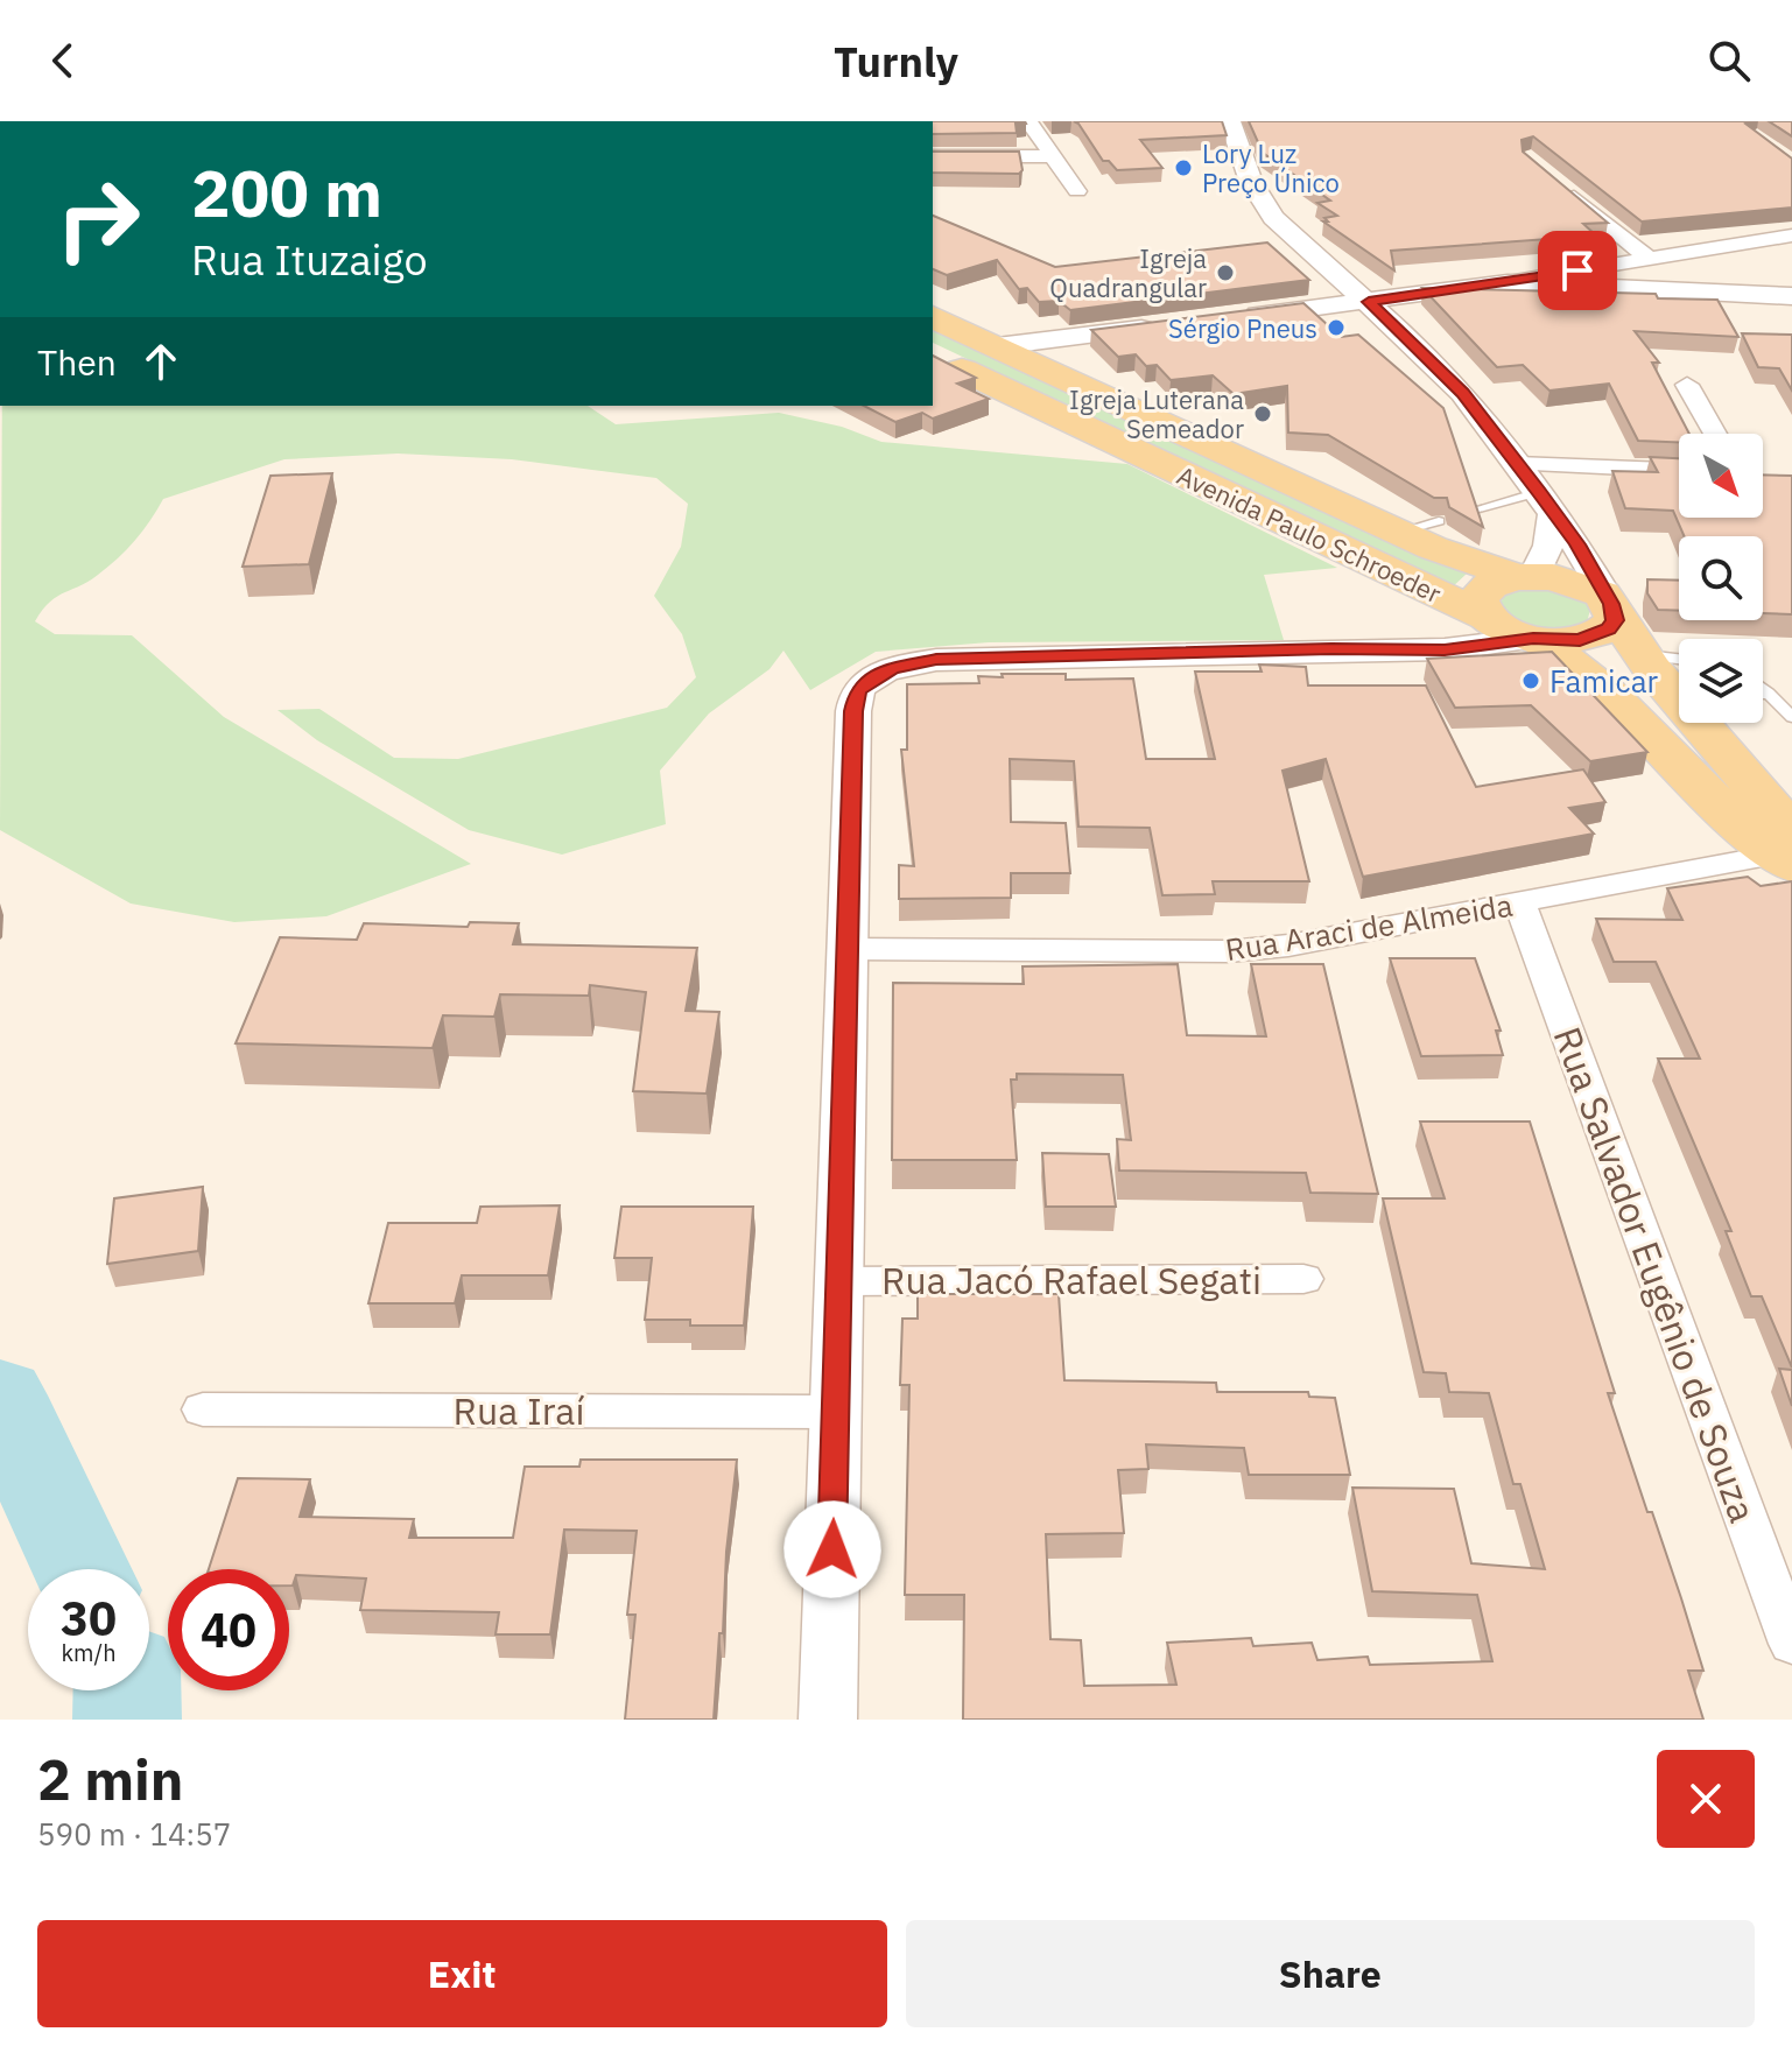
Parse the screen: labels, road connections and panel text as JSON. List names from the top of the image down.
{
  "streets": {
    "main road": ["Avenida Paulo Schroeder"],
    "street": [
      "Rua Araci de Almeida",
      "Rua Salvador Eugênio de Souza",
      "Rua Jacó Rafael Segati",
      "Rua Iraí"
    ]
  },
  "crossings": [
    ["Avenida Paulo Schroeder", "Rua Araci de Almeida"],
    ["Rua Araci de Almeida", "Rua Salvador Eugênio de Souza"]
  ],
  "places": [
    "Lory Luz Preço Único",
    "Igreja Quadrangular",
    "Sérgio Pneus",
    "Igreja Luterana Semeador",
    "Famicar"
  ],
  "north": "bottom right",
  "page": {
    "header": "Turnly",
    "turn": ["200 m", "Rua Ituzaigo"],
    "then": "Then",
    "speed": "30 km/h",
    "limit": "40",
    "heading": ["2 min", "590 m · 14:57"],
    "buttons": ["Exit", "Share"]
  }
}
